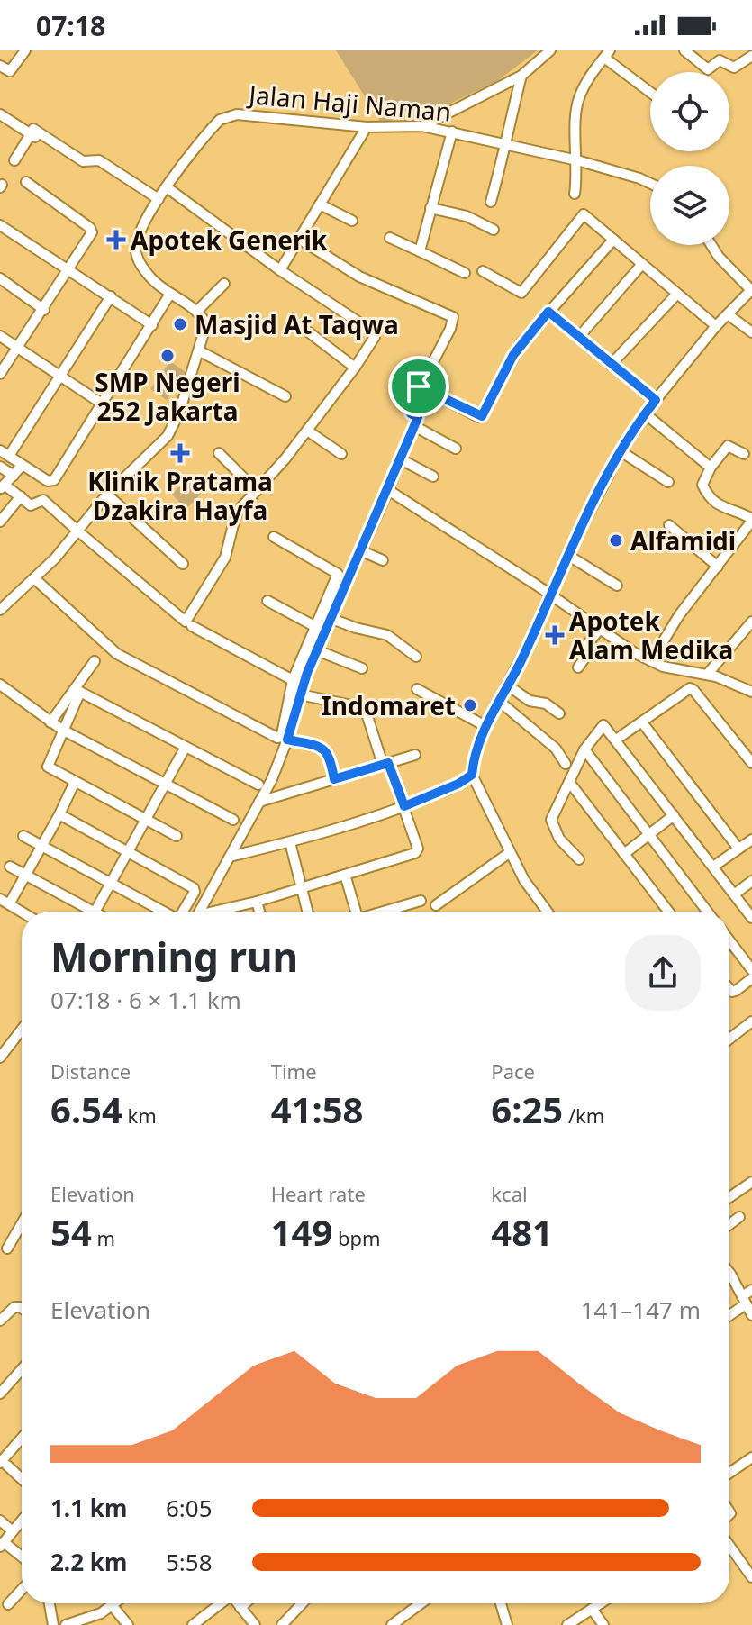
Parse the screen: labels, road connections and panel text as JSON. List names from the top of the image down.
{
  "streets": {
    "street": ["Jalan Haji Naman"]
  },
  "places": {
    "health": ["Apotek Generik", "Klinik Pratama Dzakira Hayfa", "Apotek Alam Medika"],
    "other": [
      "Masjid At Taqwa",
      "SMP Negeri 252 Jakarta",
      "Alfamidi",
      "Indomaret"
    ]
  },
  "page": {
    "status": "07:18",
    "heading": ["Morning run", "07:18 · 6 × 1.1 km"],
    "stats": [
      ["Distance", "6.54 km"],
      ["Time", "41:58"],
      ["Pace", "6:25 /km"],
      ["Elevation", "54 m"],
      ["Heart rate", "149 bpm"],
      ["kcal", "481"]
    ],
    "chart": ["Elevation", "141–147 m"],
    "list": [
      {
        "name": "1.1 km",
        "note": "6:05"
      },
      {
        "name": "2.2 km",
        "note": "5:58"
      }
    ]
  }
}
